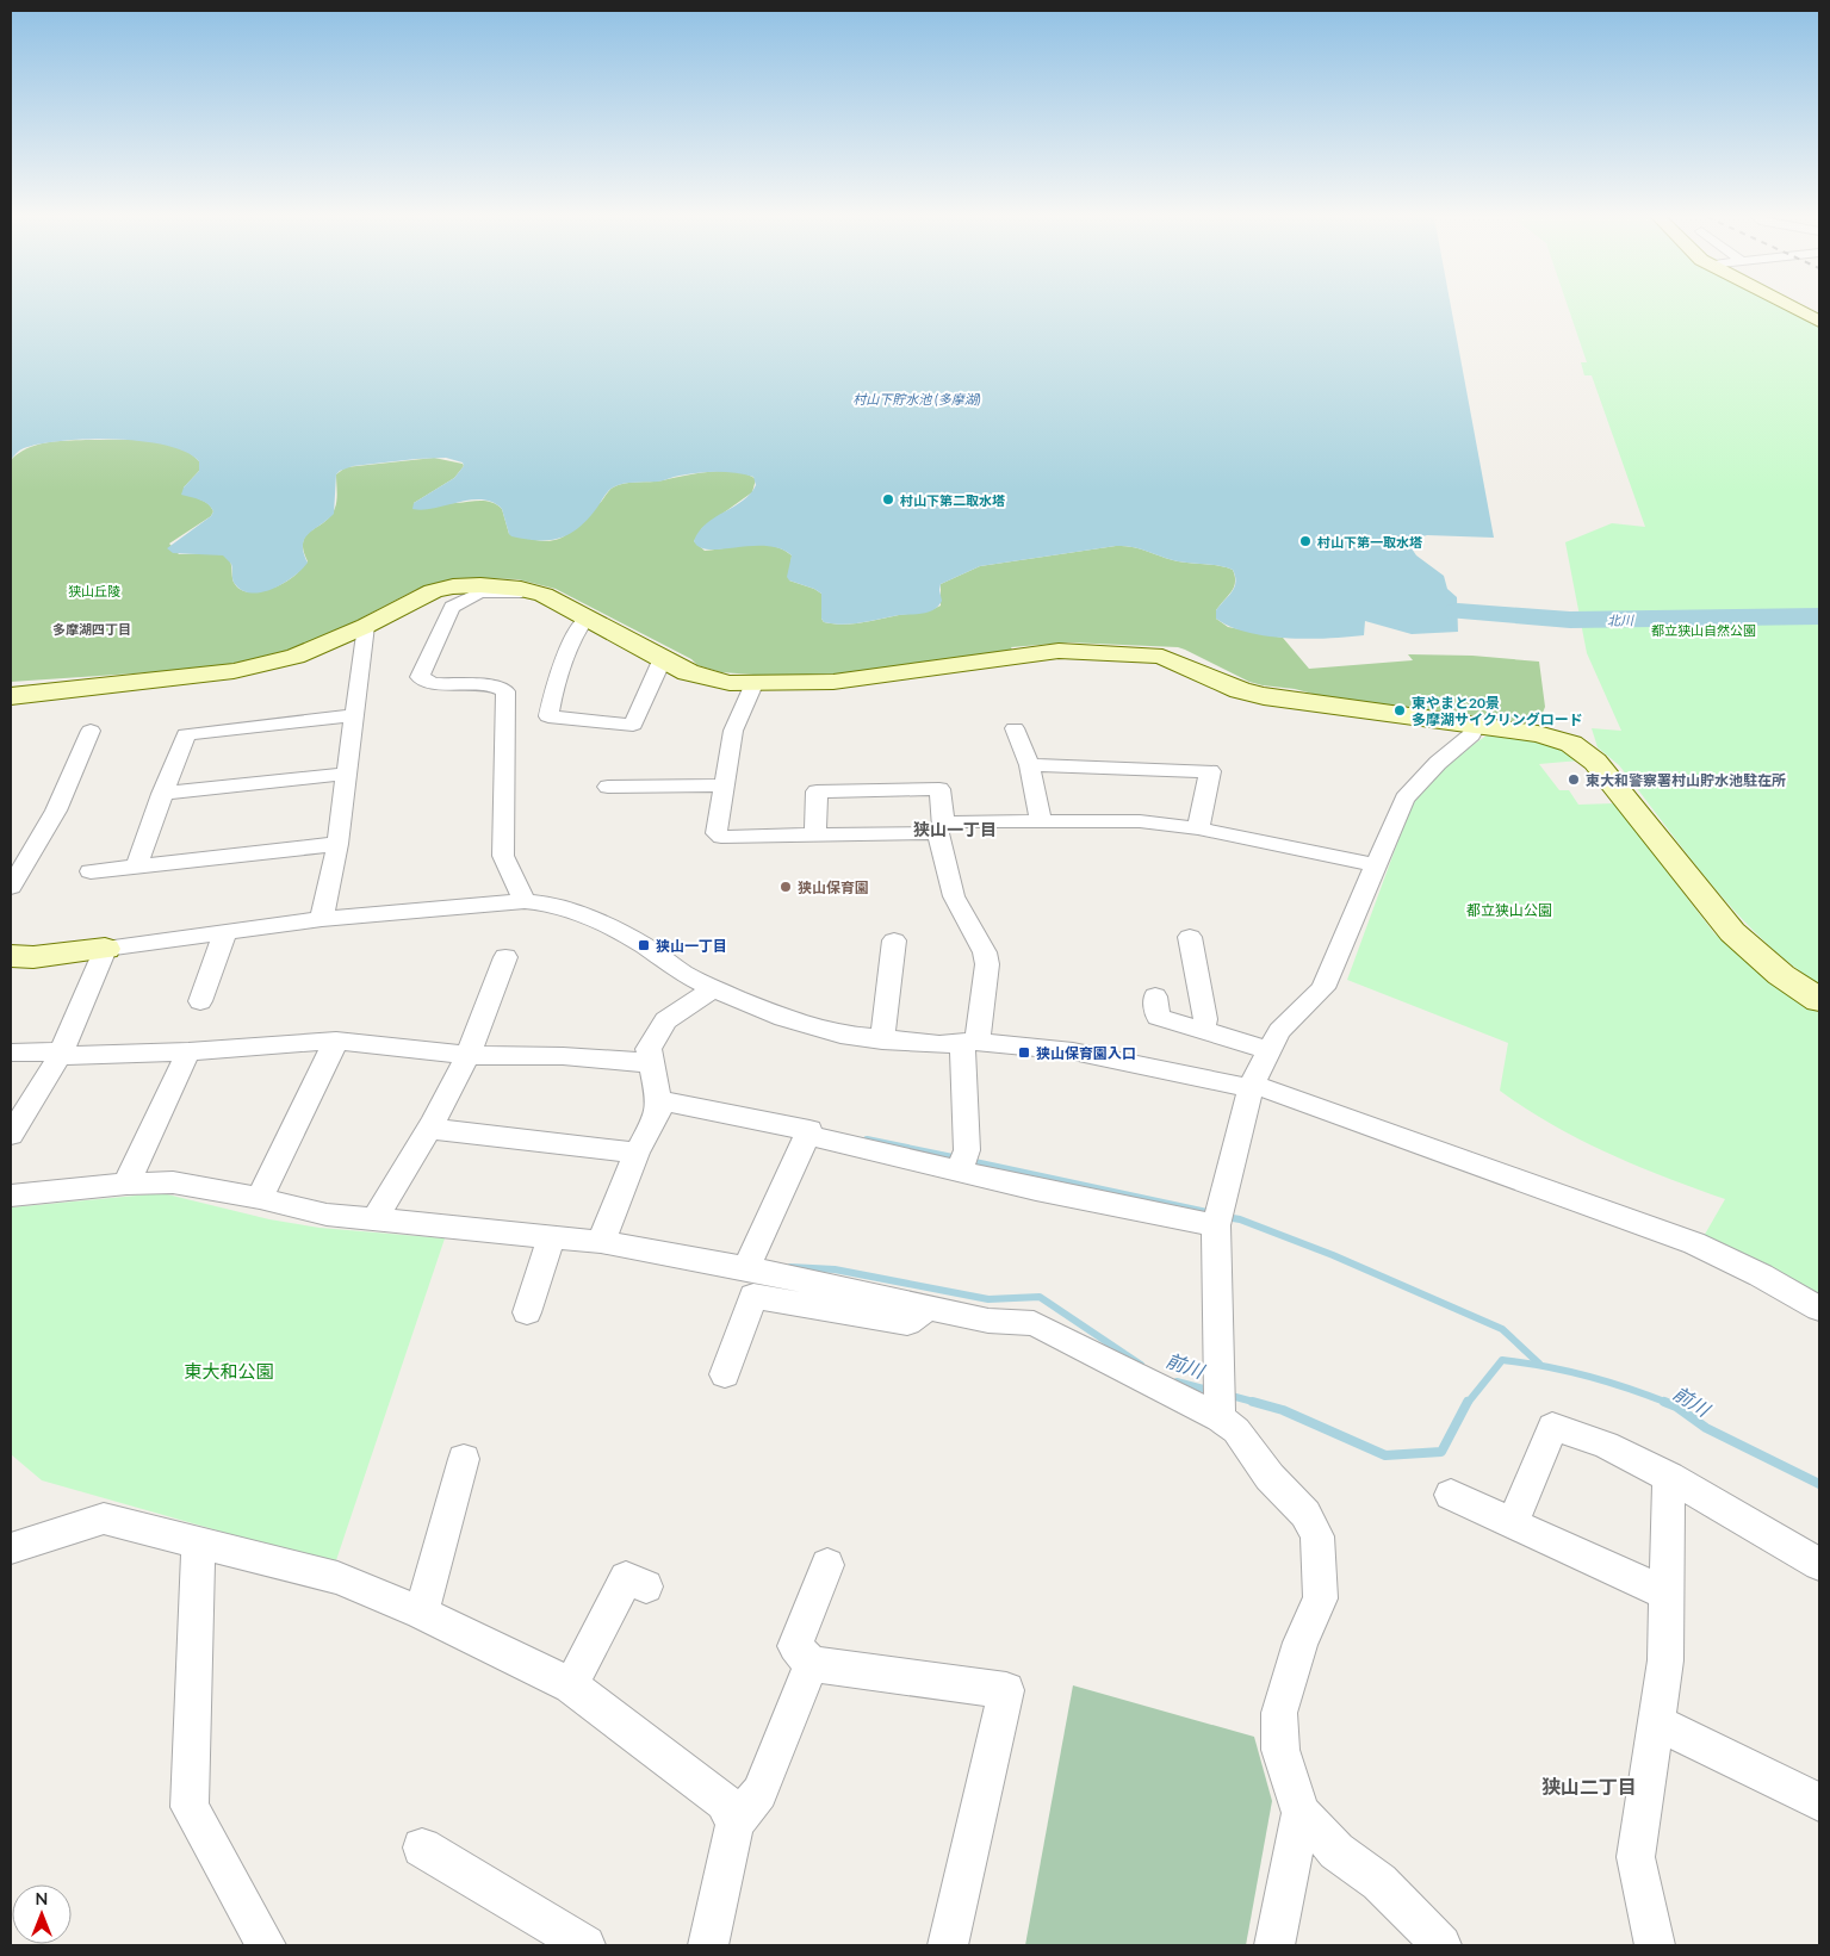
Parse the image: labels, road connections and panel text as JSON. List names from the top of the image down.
{
  "districts": ["多摩湖四丁目", "狭山一丁目", "狭山二丁目"],
  "water": ["村山下貯水池 (多摩湖)", "北川", "前川"],
  "parks": [
    "狭山丘陵",
    "都立狭山自然公園",
    "都立狭山公園",
    "東大和公園"
  ],
  "places": {
    "other": [
      "村山下第二取水塔",
      "村山下第一取水塔",
      "東やまと20景 多摩湖サイクリングロード",
      "東大和警察署村山貯水池駐在所",
      "狭山保育園"
    ],
    "transit": ["狭山一丁目", "狭山保育園入口"]
  },
  "north": "top"
}
